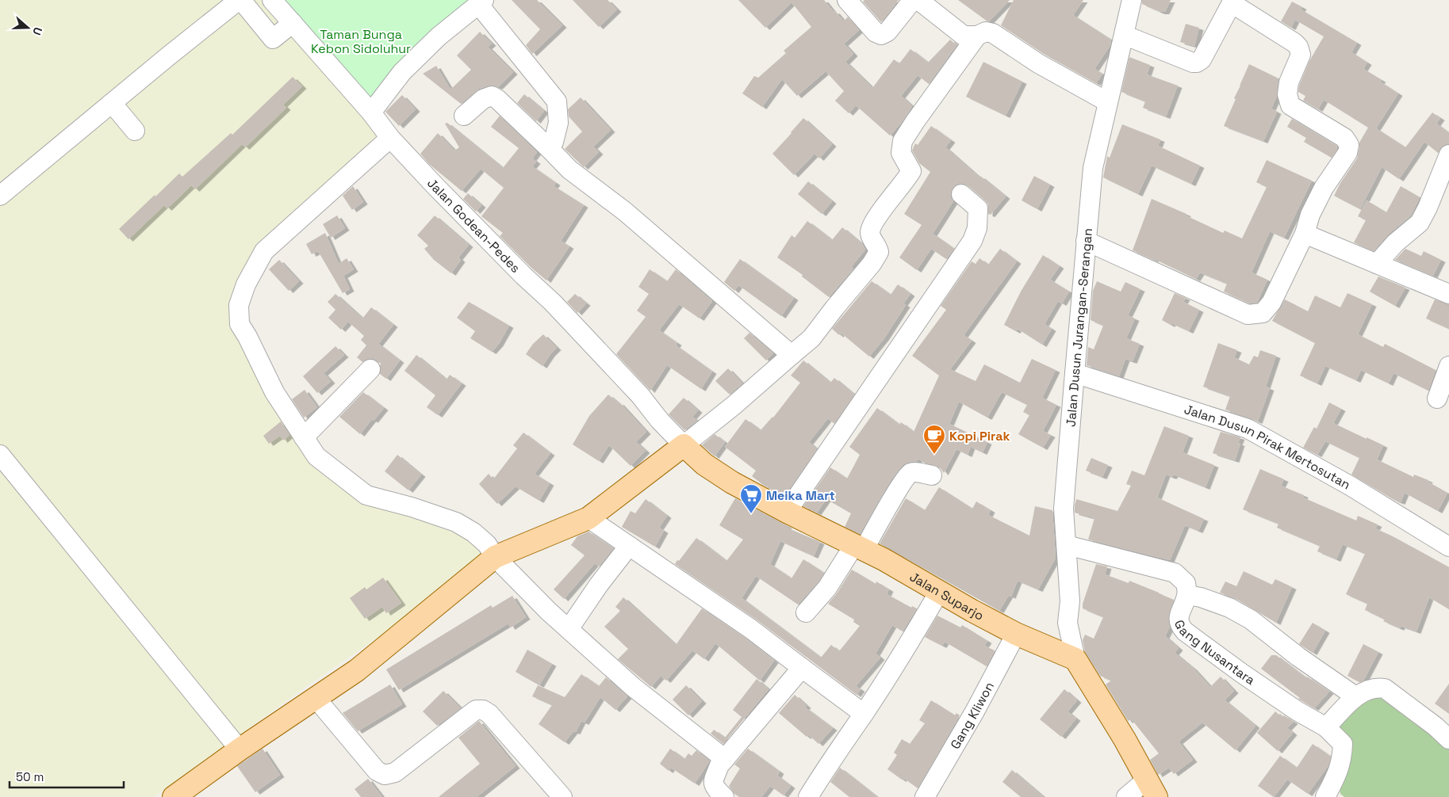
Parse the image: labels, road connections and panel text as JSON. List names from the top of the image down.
{
  "streets": {
    "main road": ["Jalan Suparjo"],
    "street": [
      "Jalan Godean-Pedes",
      "Jalan Dusun Jurangan-Serangan",
      "Jalan Dusun Pirak Mertosutan",
      "Gang Nusantara",
      "Gang Kliwon"
    ]
  },
  "crossings": [
    ["Jalan Godean-Pedes", "Jalan Suparjo"],
    ["Jalan Dusun Jurangan-Serangan", "Jalan Dusun Pirak Mertosutan"],
    ["Jalan Dusun Jurangan-Serangan", "Jalan Suparjo"],
    ["Jalan Dusun Jurangan-Serangan", "Gang Nusantara"],
    ["Jalan Suparjo", "Gang Kliwon"]
  ],
  "parks": ["Taman Bunga Kebon Sidoluhur"],
  "places": {
    "cafe": ["Kopi Pirak"],
    "supermarket": ["Meika Mart"]
  },
  "scale_bar": "50 m",
  "north": "right"
}
